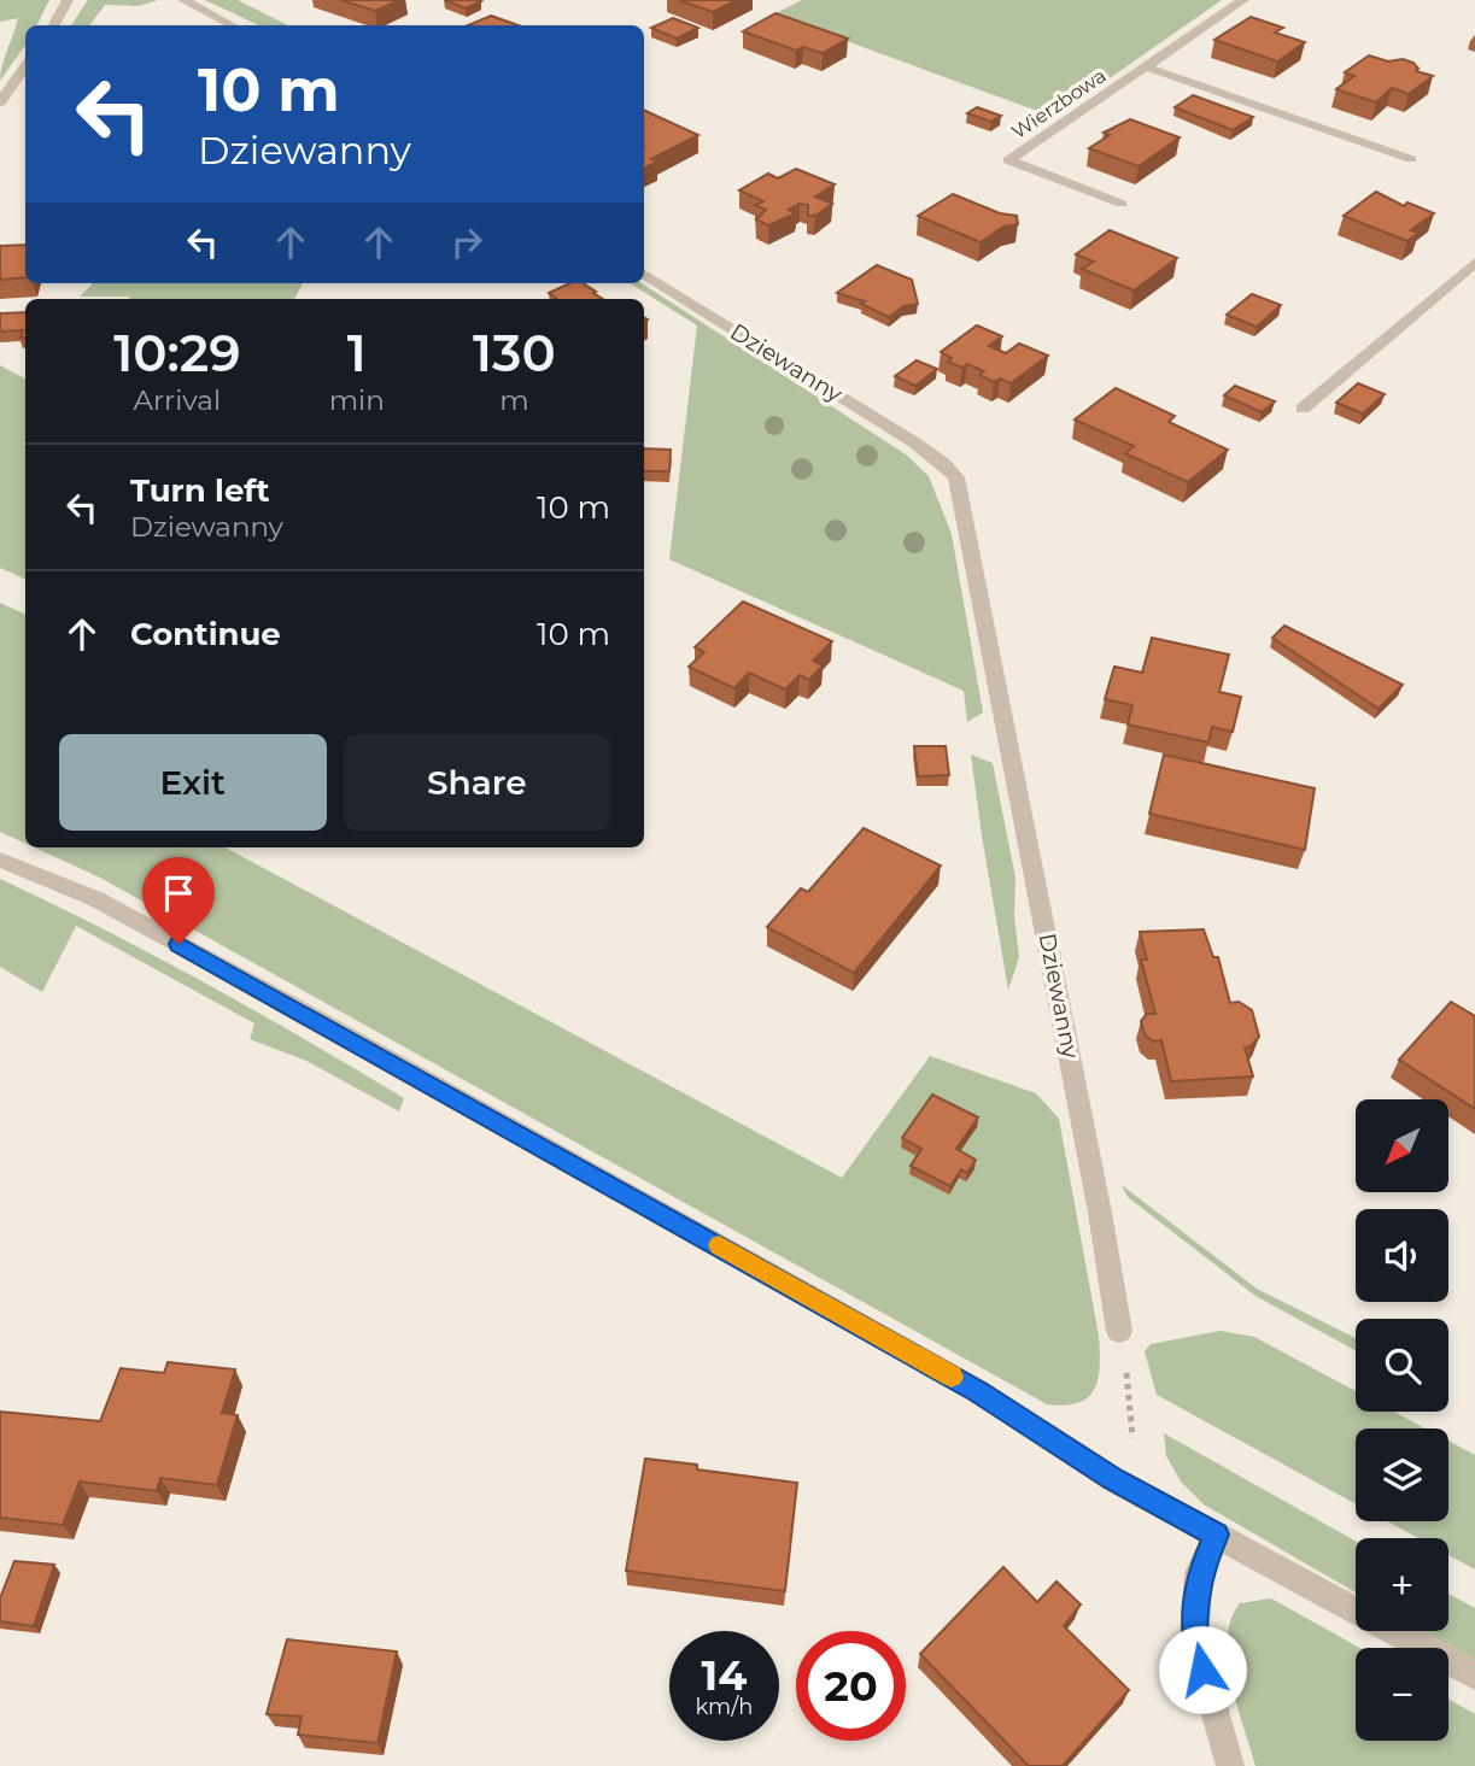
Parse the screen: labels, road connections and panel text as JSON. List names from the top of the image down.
{
  "streets": {
    "street": ["Wierzbowa", "Dziewanny"]
  },
  "north": "bottom left",
  "page": {
    "turn": ["10 m", "Dziewanny"],
    "eta": [
      "10:29",
      "Arrival",
      "1",
      "min",
      "130",
      "m"
    ],
    "list": [
      {
        "name": "Turn left",
        "note": "Dziewanny",
        "value": "10 m"
      },
      {
        "name": "Continue",
        "value": "10 m"
      }
    ],
    "buttons": ["Exit", "Share"],
    "map_buttons": ["+", "−"],
    "speed": "14 km/h",
    "limit": "20"
  }
}
